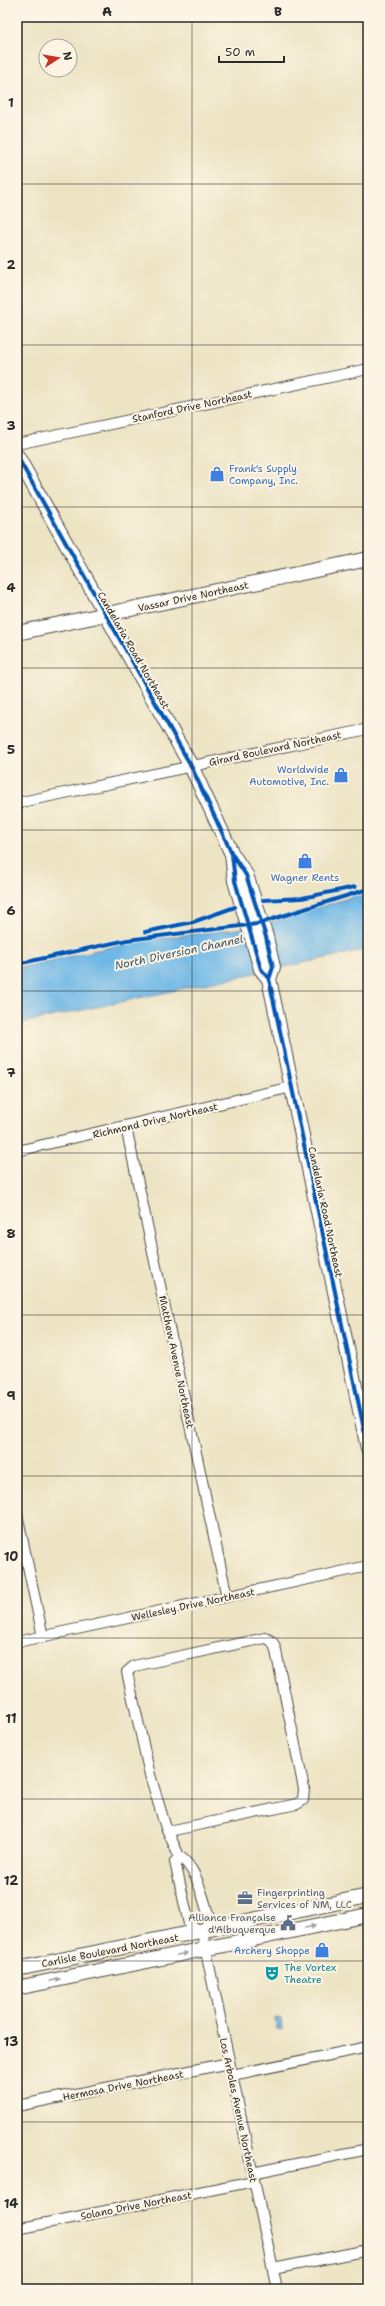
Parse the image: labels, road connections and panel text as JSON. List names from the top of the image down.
{
  "streets": {
    "main road": ["Vassar Drive Northeast", "Candelaria Road Northeast", "Carlisle Boulevard Northeast"],
    "street": [
      "Stanford Drive Northeast",
      "Girard Boulevard Northeast",
      "Richmond Drive Northeast",
      "Matthew Avenue Northeast",
      "Wellesley Drive Northeast",
      "Hermosa Drive Northeast",
      "Los Arboles Avenue Northeast",
      "Solano Drive Northeast"
    ]
  },
  "crossings": [
    ["Vassar Drive Northeast", "Candelaria Road Northeast"],
    ["Candelaria Road Northeast", "Girard Boulevard Northeast"],
    ["Candelaria Road Northeast", "Richmond Drive Northeast"],
    ["Richmond Drive Northeast", "Matthew Avenue Northeast"],
    ["Matthew Avenue Northeast", "Wellesley Drive Northeast"],
    ["Carlisle Boulevard Northeast", "Los Arboles Avenue Northeast"],
    ["Hermosa Drive Northeast", "Los Arboles Avenue Northeast"],
    ["Los Arboles Avenue Northeast", "Solano Drive Northeast"]
  ],
  "water": ["North Diversion Channel"],
  "places": {
    "shop": [
      "Frank's Supply Company, Inc.",
      "Worldwide Automotive, Inc.",
      "Wagner Rents",
      "Archery Shoppe"
    ],
    "office": ["Fingerprinting Services of NM, LLC"],
    "public building": ["Alliance Française d'Albuquerque"],
    "theatre": ["The Vortex Theatre"]
  },
  "scale_bar": "50 m",
  "north": "right",
  "grid": {
    "columns": ["A", "B"],
    "rows": [
      "1",
      "2",
      "3",
      "4",
      "5",
      "6",
      "7",
      "8",
      "9",
      "10",
      "11",
      "12",
      "13",
      "14"
    ]
  }
}
